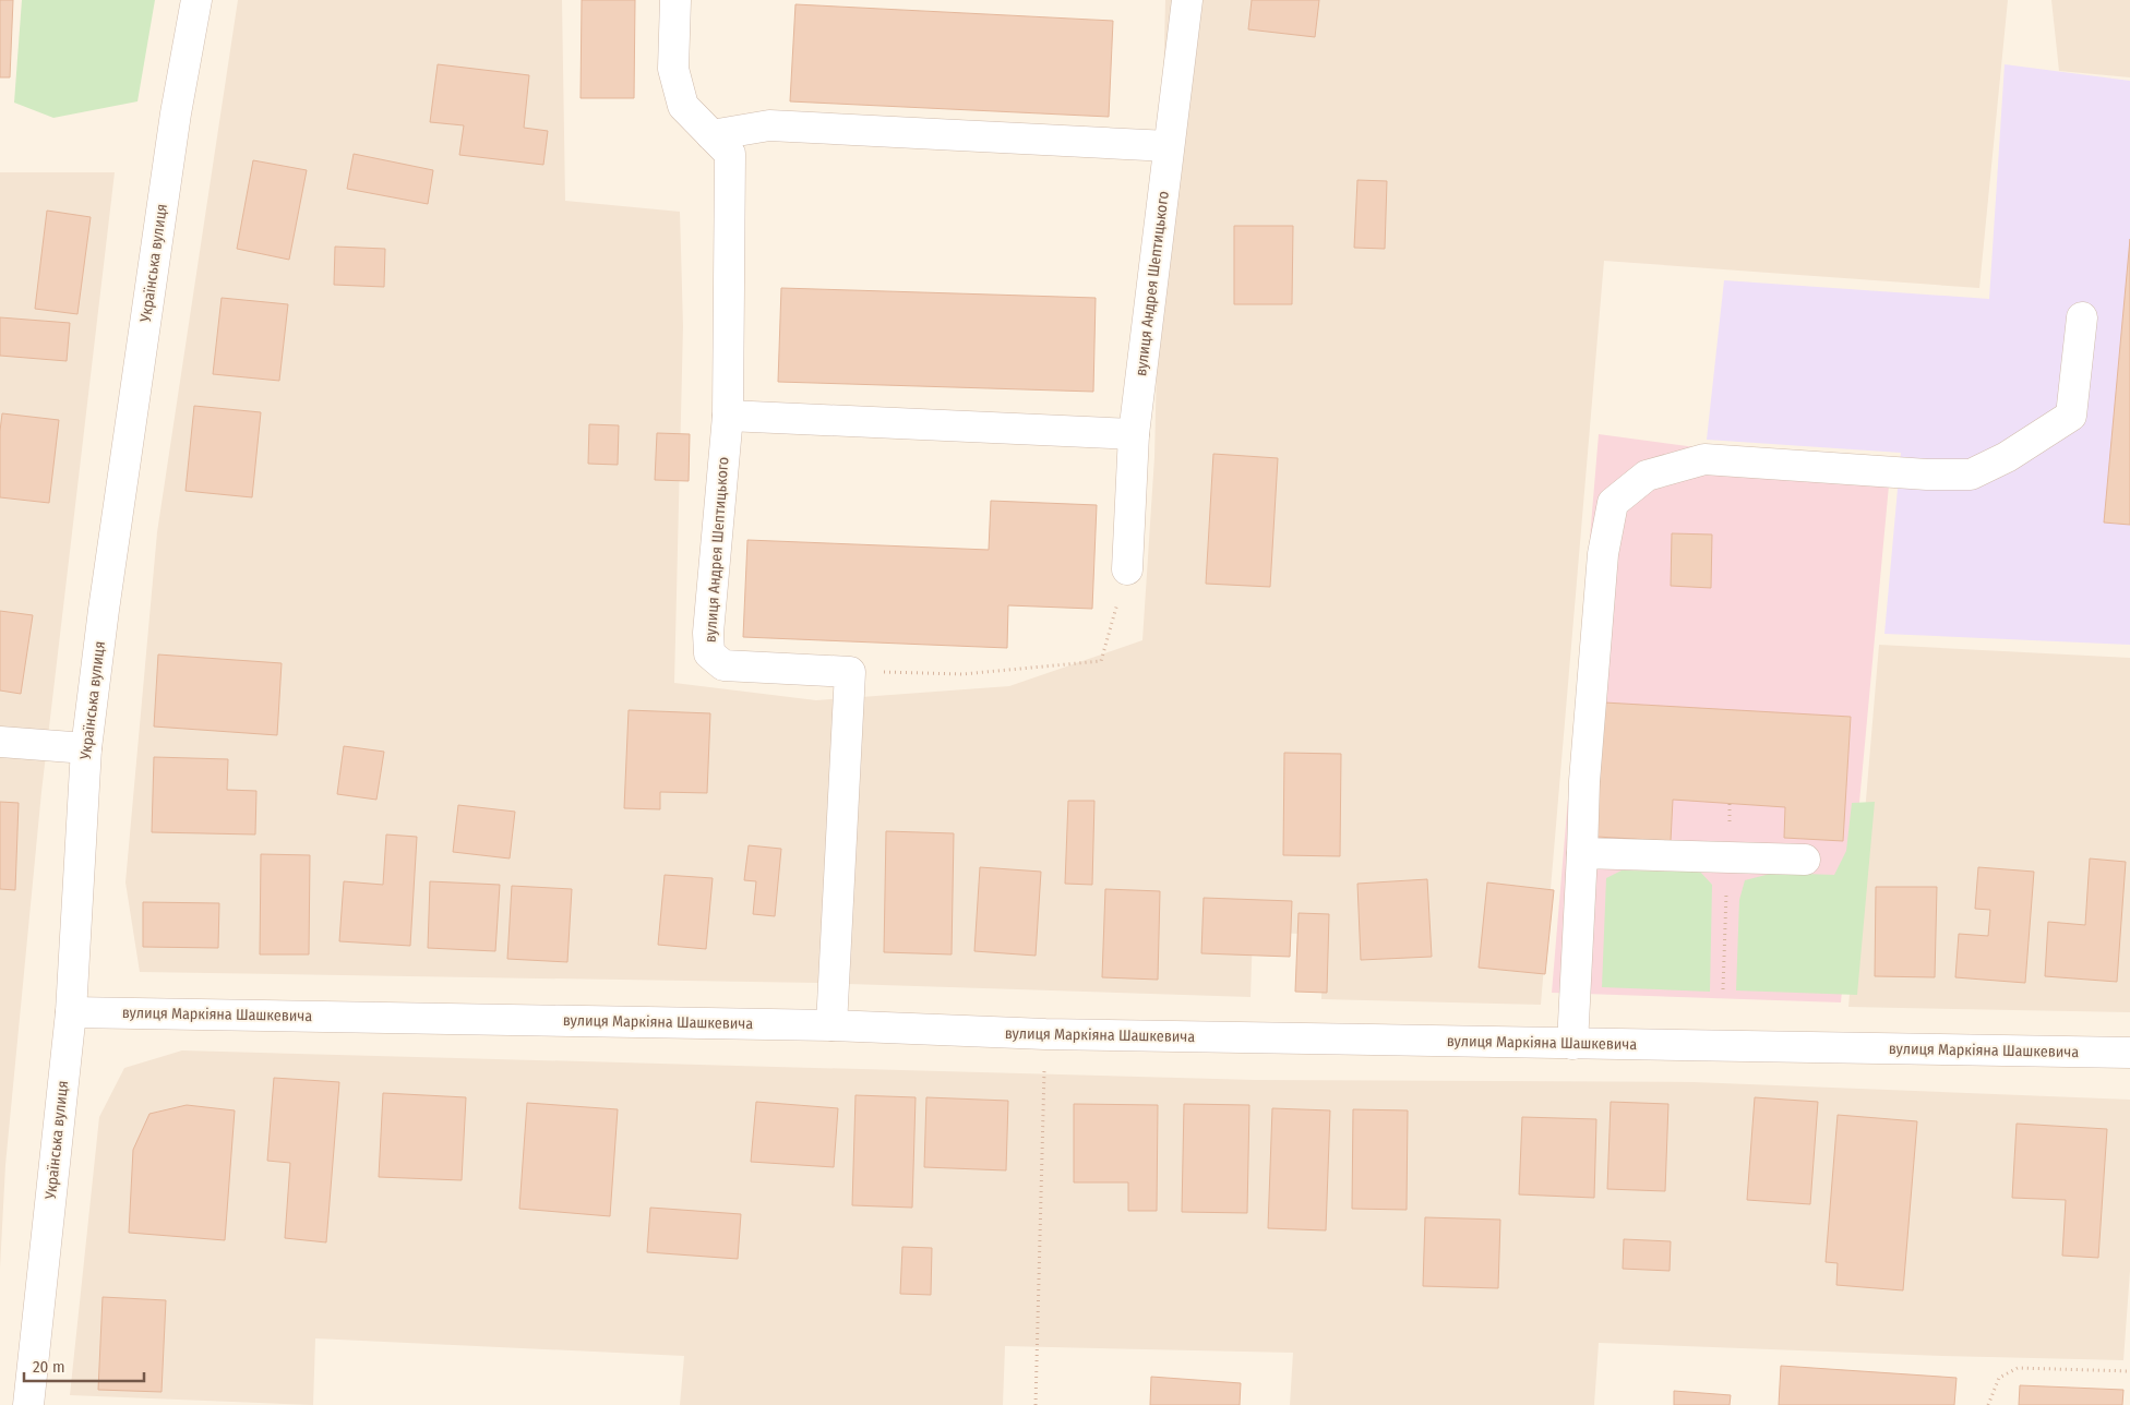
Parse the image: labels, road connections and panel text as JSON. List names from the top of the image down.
{
  "streets": {
    "street": ["Українська вулиця", "вулиця Андрея Шептицького", "вулиця Маркіяна Шашкевича"]
  },
  "crossings": [
    ["Українська вулиця", "вулиця Маркіяна Шашкевича"]
  ],
  "scale_bar": "20 m"
}
